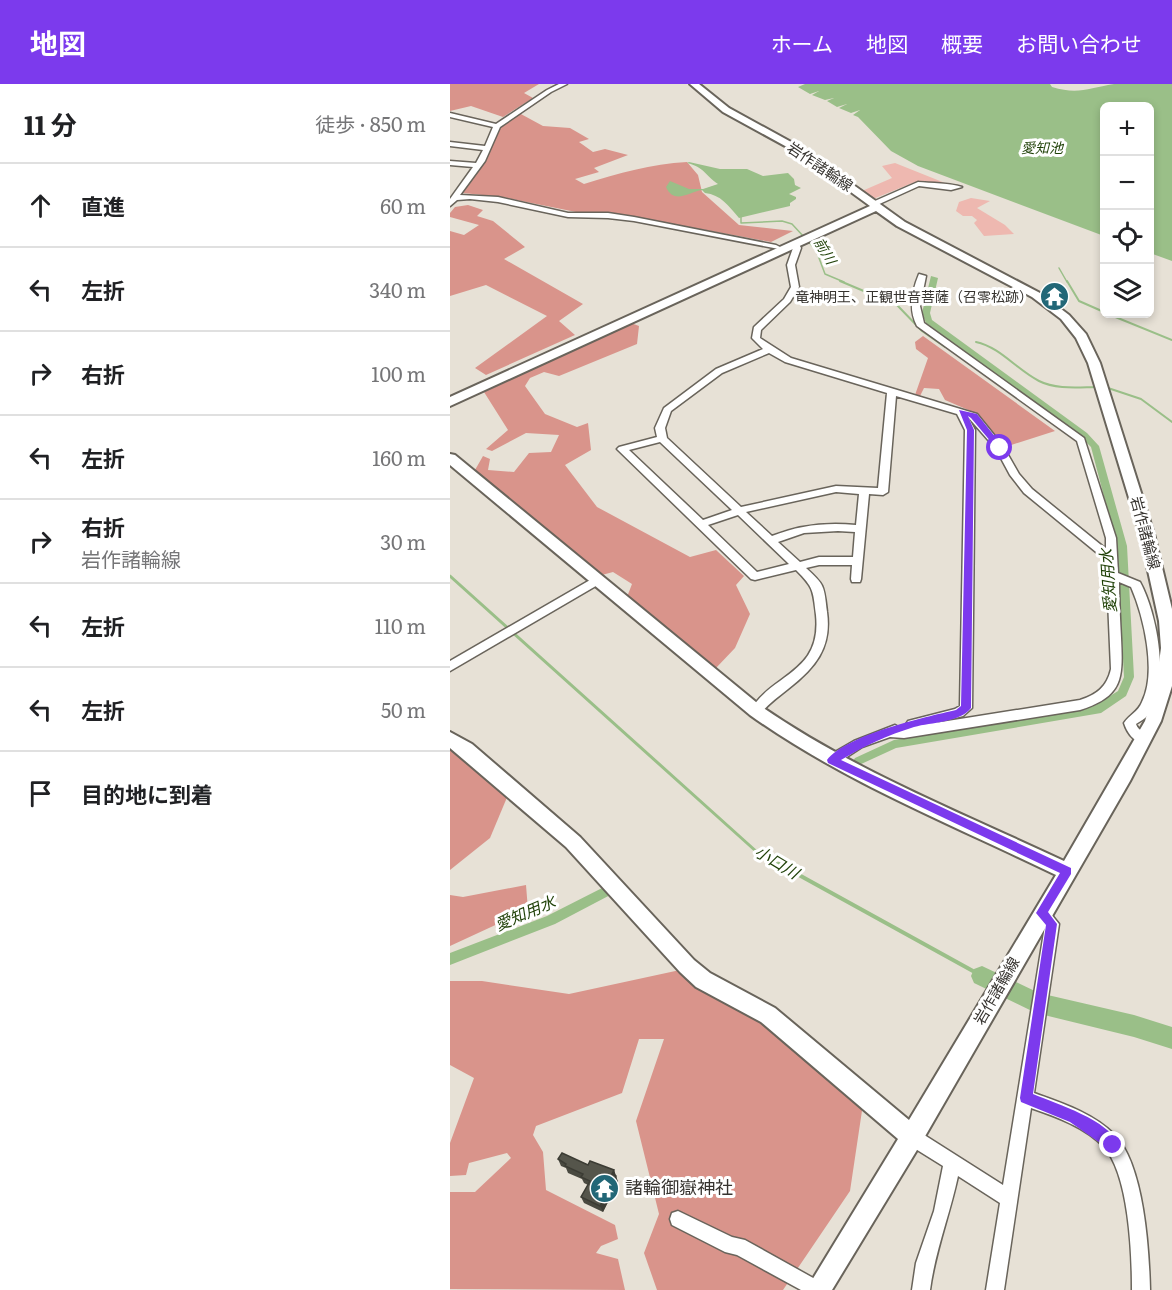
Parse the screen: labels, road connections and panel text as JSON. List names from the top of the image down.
{
  "streets": {
    "street": ["岩作諸輪線"]
  },
  "water": [
    "愛知池",
    "前川",
    "愛知用水",
    "小口川"
  ],
  "places": {
    "temple": ["竜神明王、正観世音菩薩（召零松跡）", "諸輪御嶽神社"]
  },
  "page": {
    "header": "地図",
    "nav": [
      "ホーム",
      "地図",
      "概要",
      "お問い合わせ"
    ],
    "heading": ["11 分", "徒歩 · 850 m"],
    "map_buttons": ["+", "−"],
    "list": [
      ["直進", "60 m"],
      ["左折", "340 m"],
      ["右折", "100 m"],
      ["左折", "160 m"],
      ["右折", "岩作諸輪線", "30 m"],
      ["左折", "110 m"],
      ["左折", "50 m"],
      "目的地に到着"
    ]
  }
}
